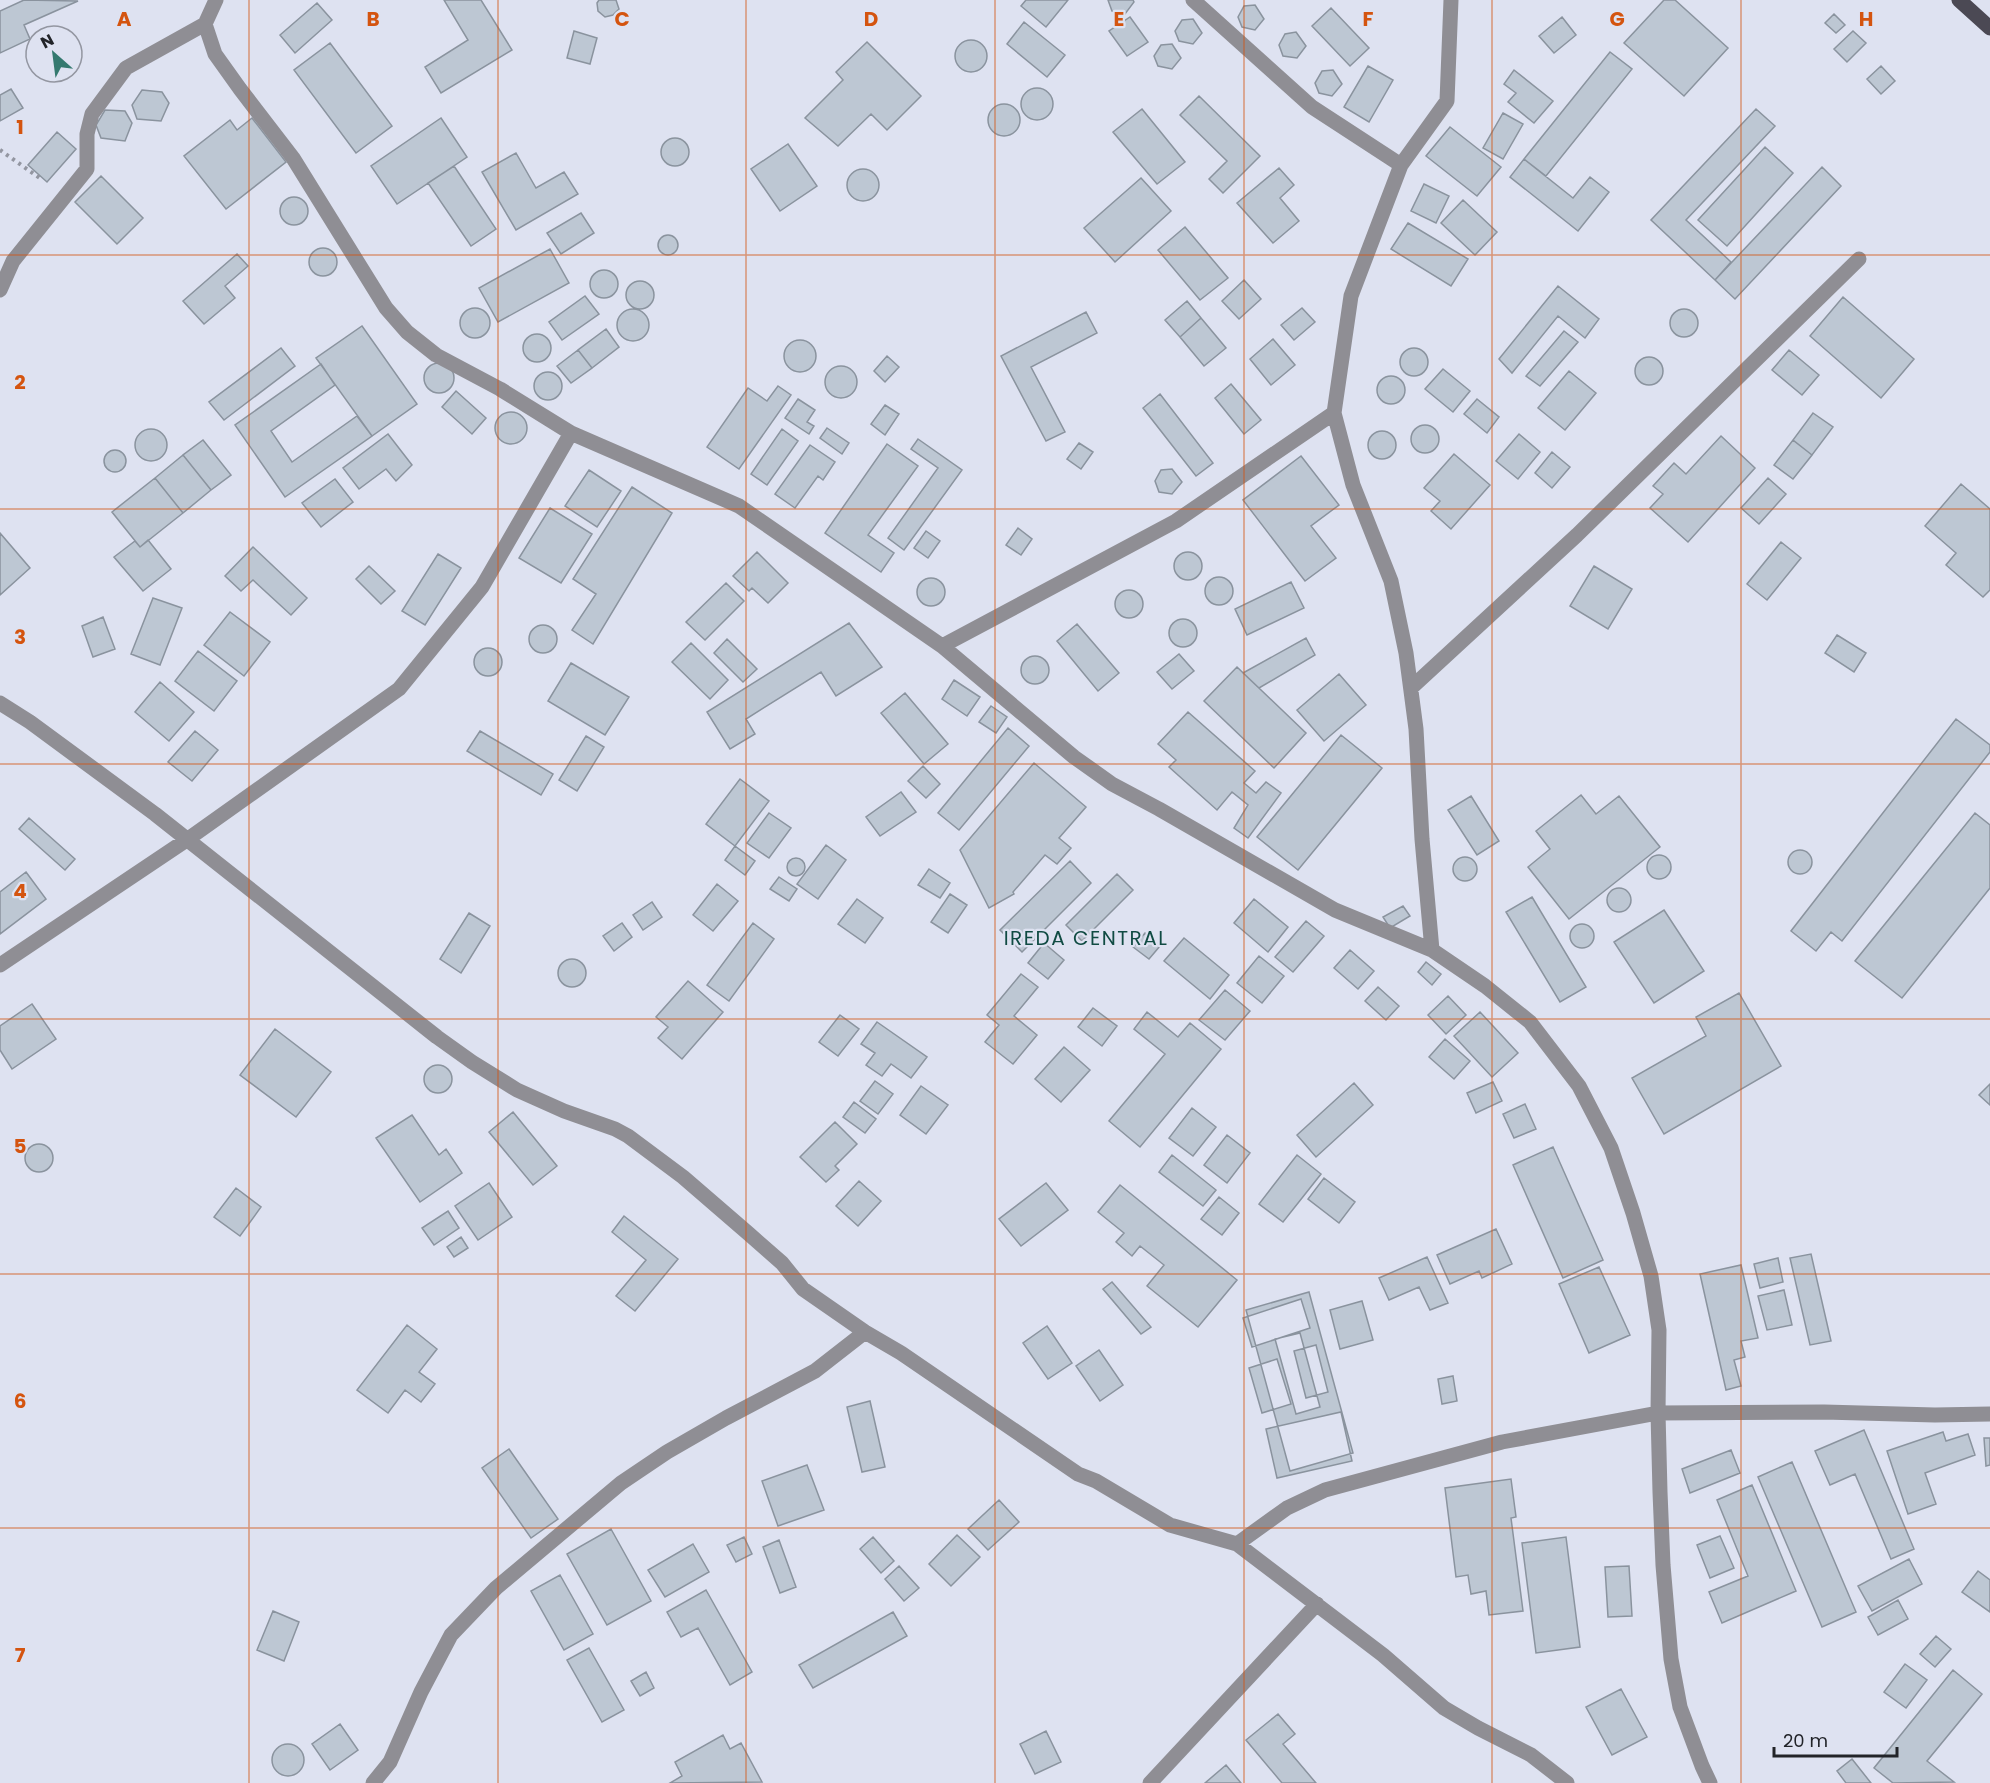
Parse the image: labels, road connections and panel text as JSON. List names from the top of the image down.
{
  "districts": ["IREDA CENTRAL"],
  "scale_bar": "20 m",
  "north": "top left",
  "grid": {
    "columns": [
      "A",
      "B",
      "C",
      "D",
      "E",
      "F",
      "G",
      "H"
    ],
    "rows": [
      "1",
      "2",
      "3",
      "4",
      "5",
      "6",
      "7"
    ]
  }
}
